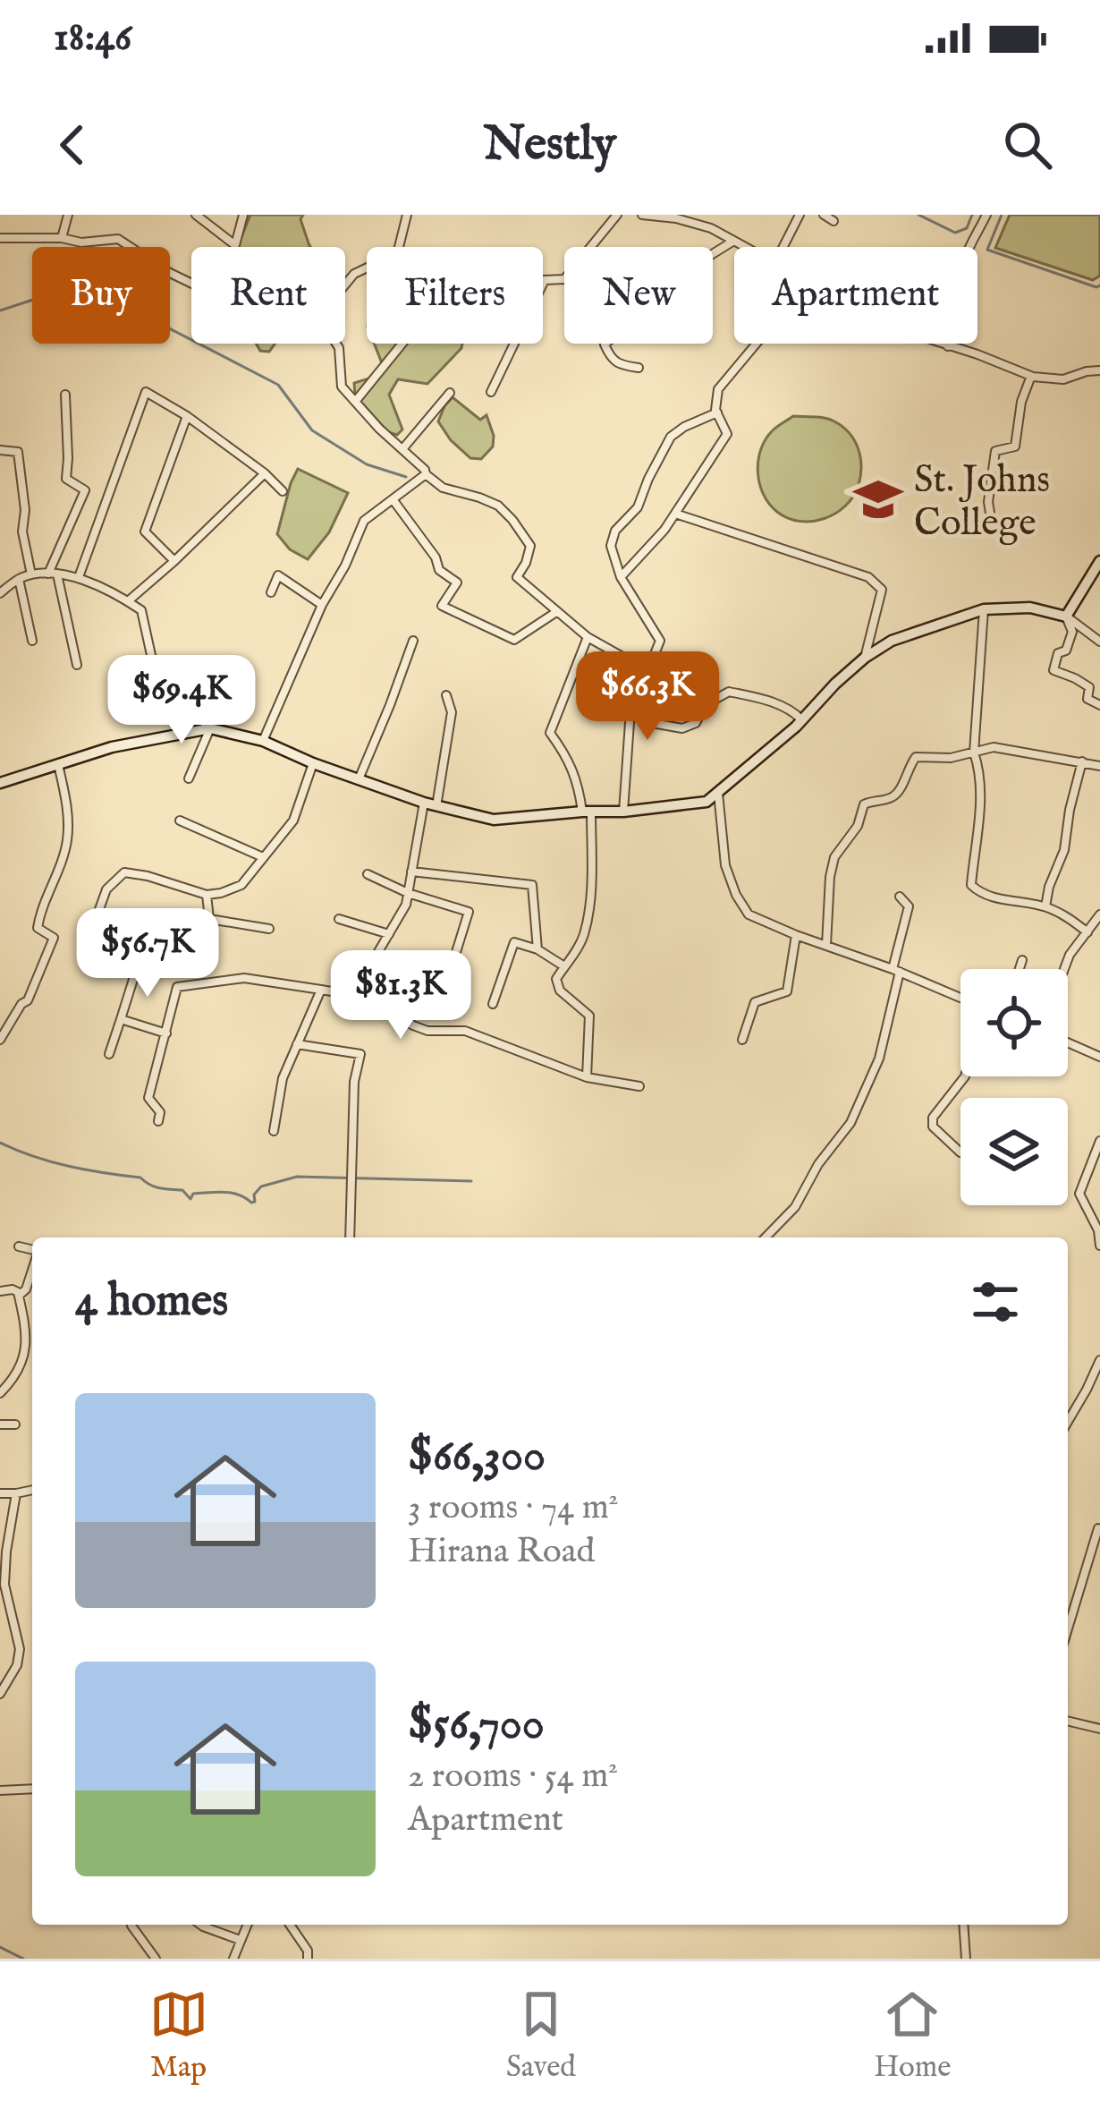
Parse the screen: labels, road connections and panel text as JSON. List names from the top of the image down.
{
  "places": {
    "school or university": ["St. Johns College"]
  },
  "page": {
    "status": "18:46",
    "header": "Nestly",
    "chip": [
      "Buy",
      "Rent",
      "Filters",
      "New",
      "Apartment"
    ],
    "price": [
      "$66.3K",
      "$69.4K",
      "$56.7K",
      "$81.3K"
    ],
    "heading": "4 homes",
    "list": [
      {
        "name": "$66,300",
        "note": "3 rooms · 74 m² · Hirana Road"
      },
      {
        "name": "$56,700",
        "note": "2 rooms · 54 m² · Apartment"
      }
    ],
    "tabs": ["Map", "Saved", "Home"]
  }
}
